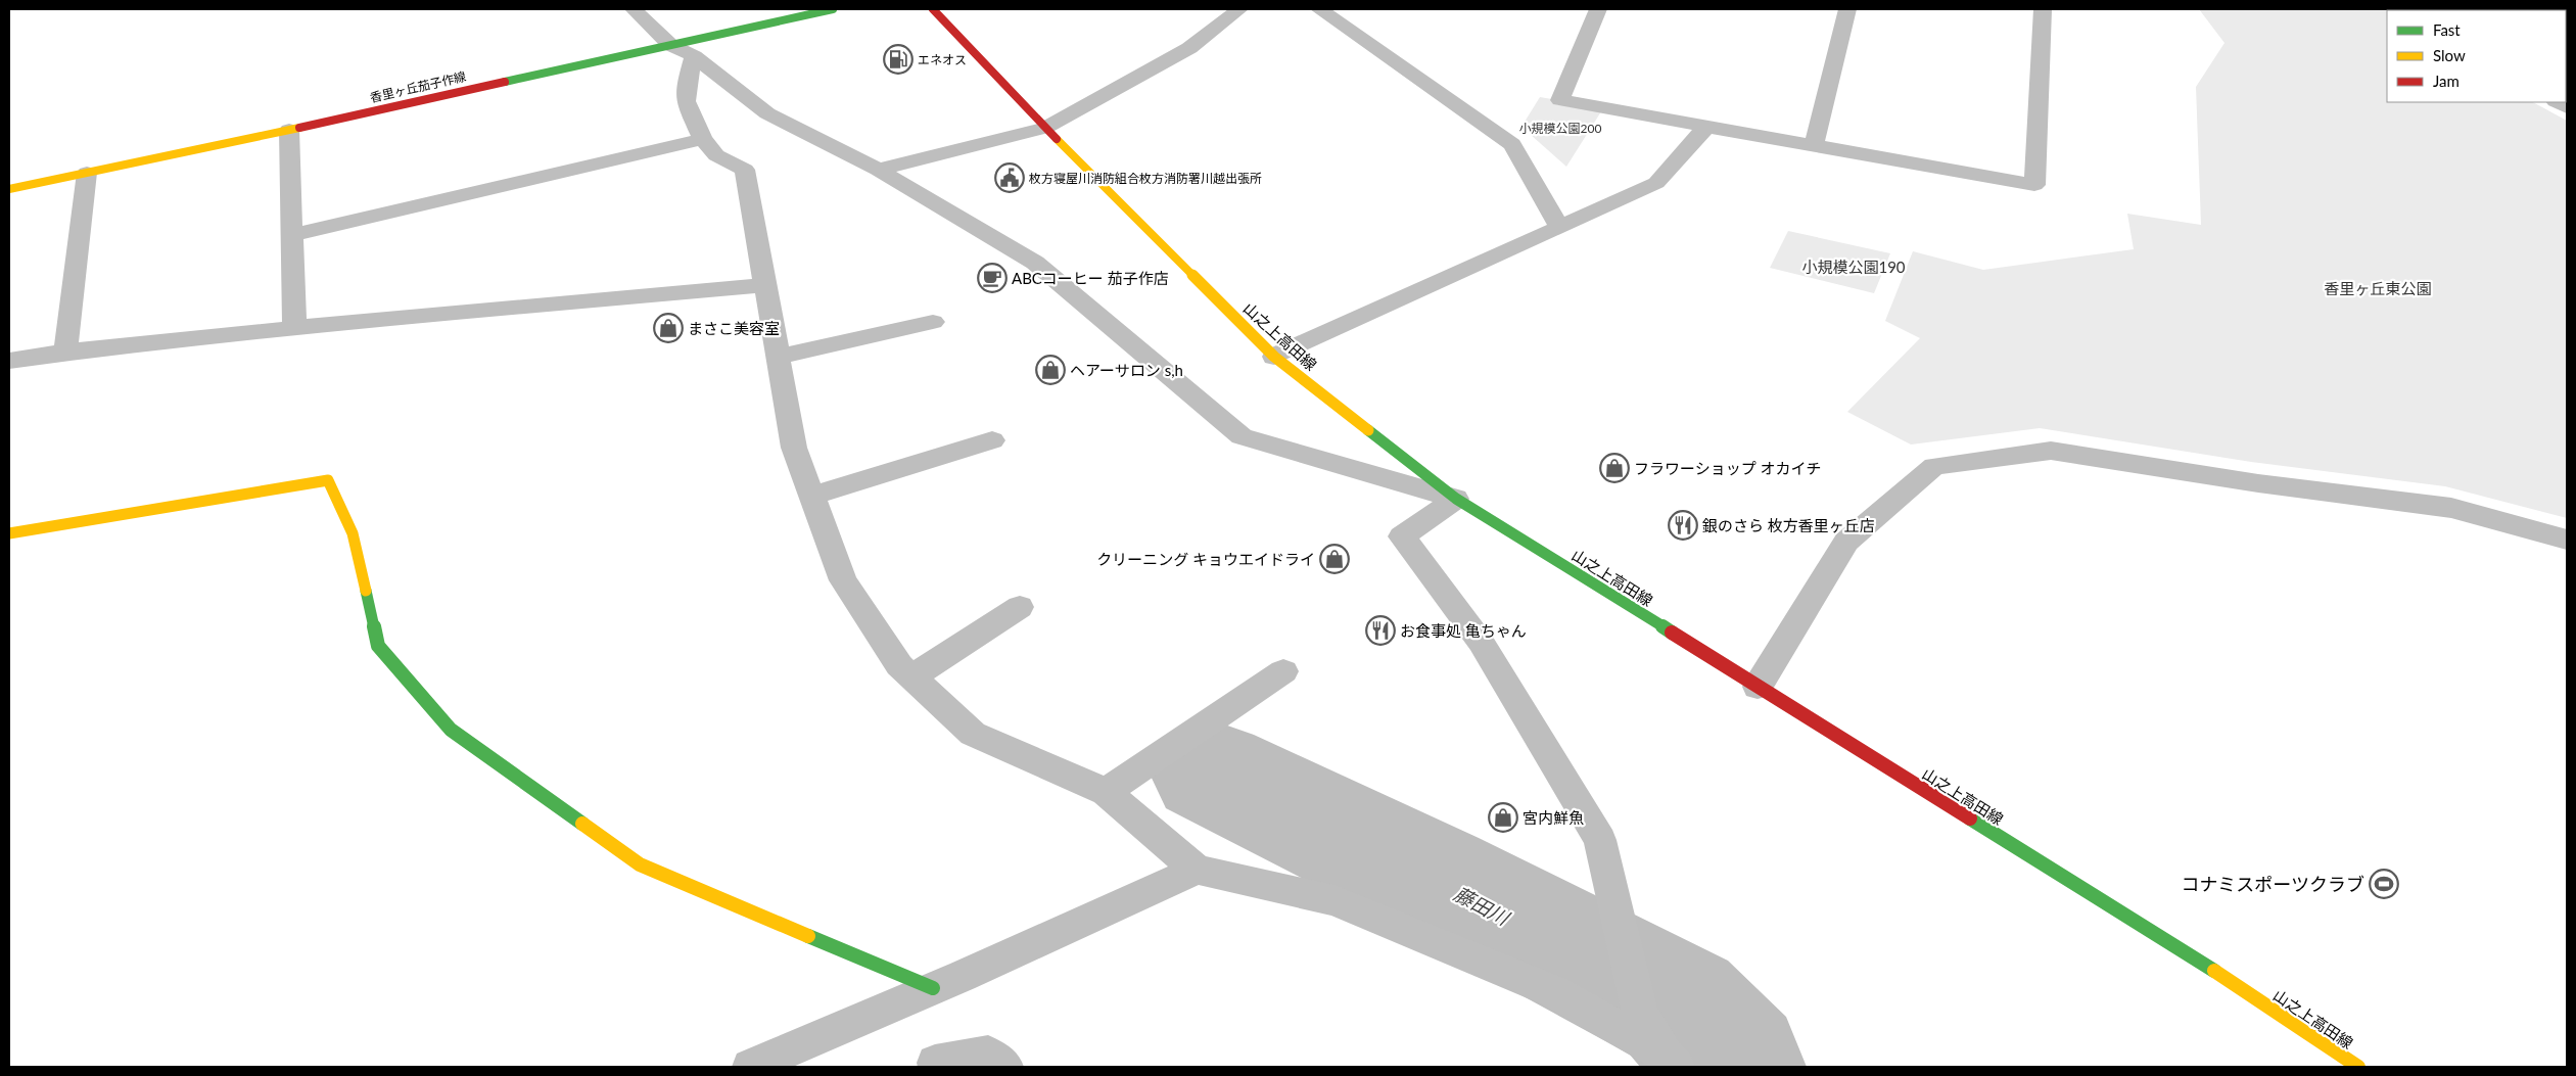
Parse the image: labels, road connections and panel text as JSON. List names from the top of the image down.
{
  "streets": {
    "street": ["香里ヶ丘茄子作線", "山之上高田線"]
  },
  "water": ["藤田川"],
  "parks": ["小規模公園200", "小規模公園190", "香里ヶ丘東公園"],
  "places": {
    "fuel station": ["エネオス"],
    "public building": ["枚方寝屋川消防組合枚方消防署川越出張所"],
    "cafe": ["ABCコーヒー 茄子作店"],
    "shop": [
      "まさこ美容室",
      "ヘアーサロン s,h",
      "フラワーショップ オカイチ",
      "クリーニング キョウエイドライ",
      "宮内鮮魚"
    ],
    "restaurant": ["銀のさら 枚方香里ヶ丘店", "お食事処 亀ちゃん"],
    "sports": ["コナミスポーツクラブ"]
  },
  "legend": ["Fast", "Slow", "Jam"]
}
